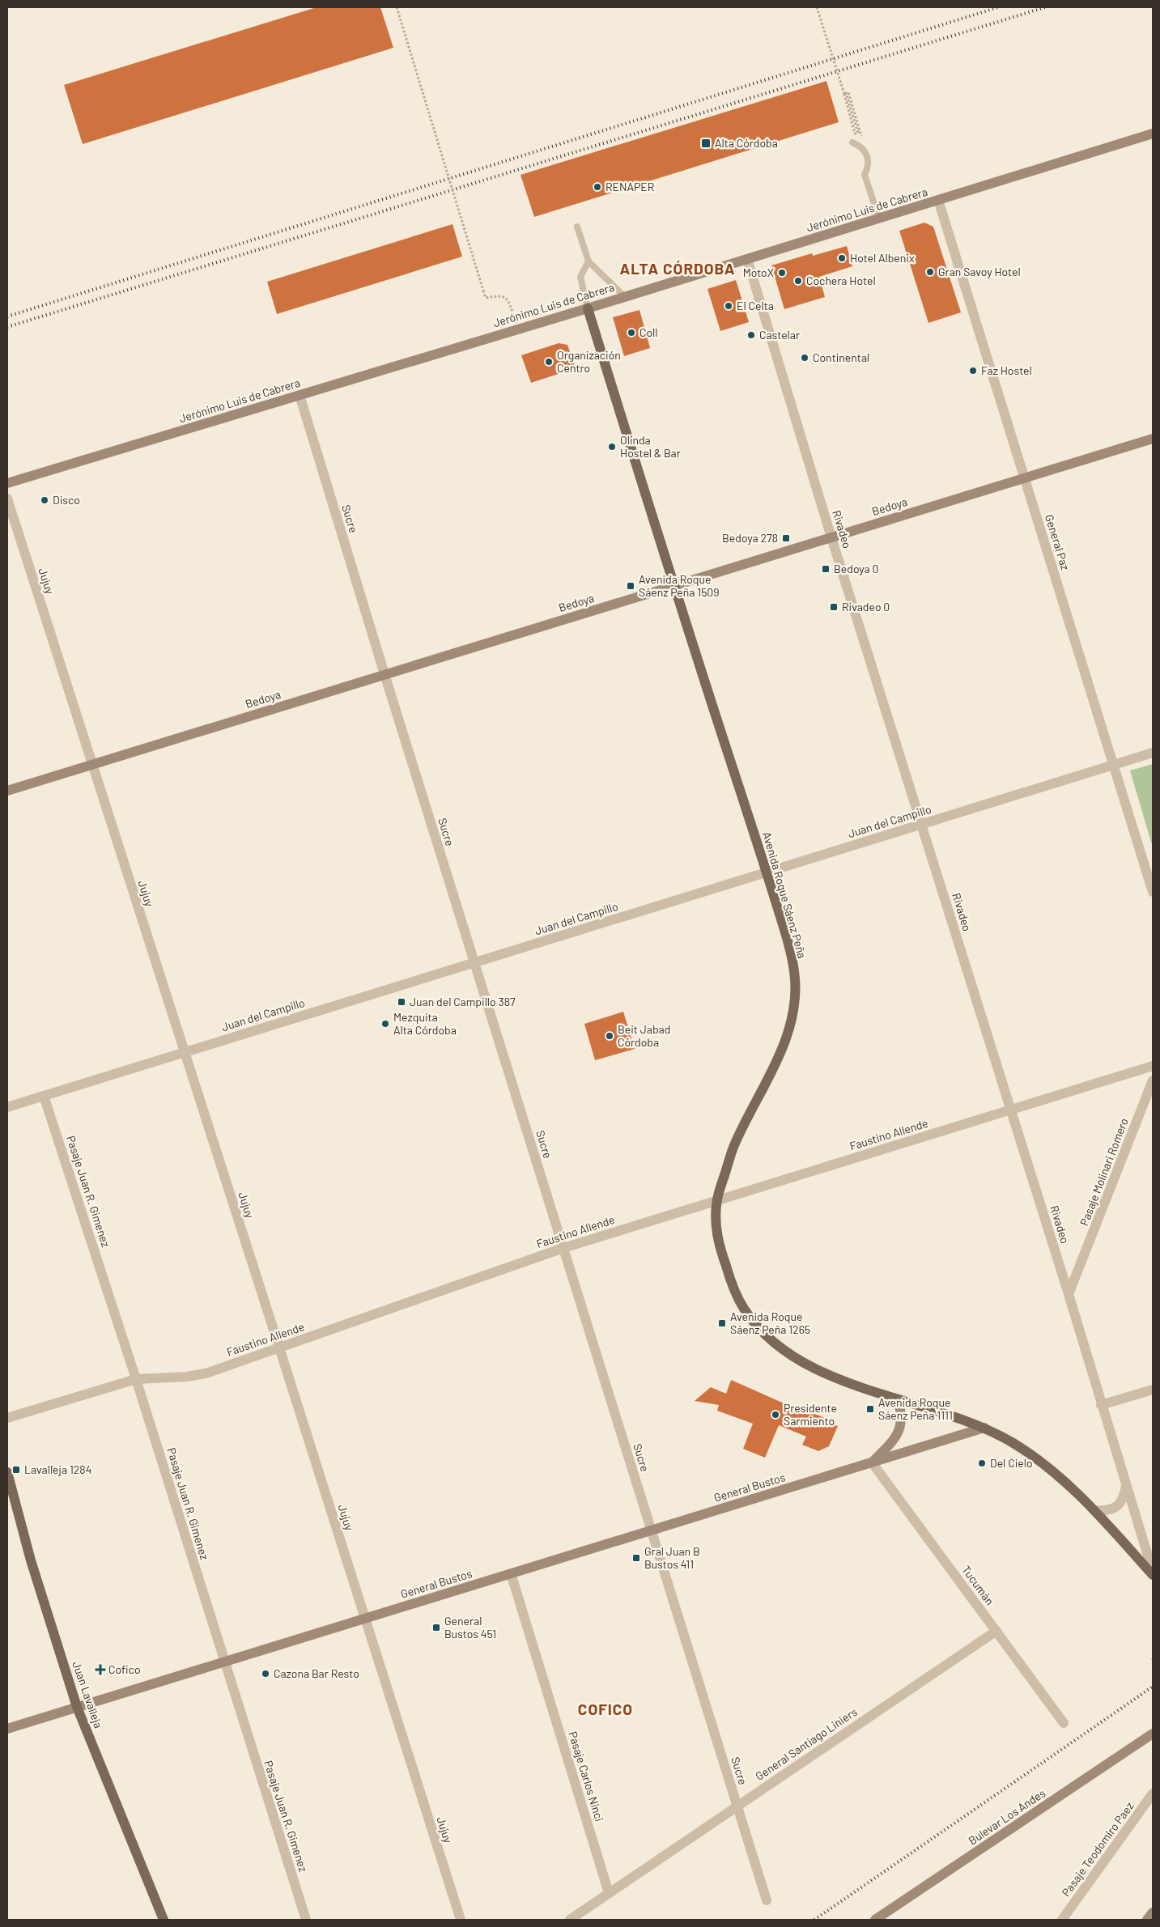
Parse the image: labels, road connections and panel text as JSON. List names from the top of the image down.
{
  "streets": {
    "main road": [
      "Jerónimo Luis de Cabrera",
      "Bedoya",
      "Avenida Roque Sáenz Peña",
      "General Bustos",
      "Juan Lavalleja",
      "Bulevar Los Andes"
    ],
    "street": [
      "Sucre",
      "Rivadeo",
      "General Paz",
      "Jujuy",
      "Juan del Campillo",
      "Faustino Allende",
      "Pasaje Molinari Romero",
      "Pasaje Juan R. Gimenez",
      "Tucumán",
      "General Santiago Liniers",
      "Pasaje Carlos Ninci",
      "Pasaje Teodomiro Paez"
    ]
  },
  "crossings": [
    ["Jerónimo Luis de Cabrera", "Sucre"],
    ["Jerónimo Luis de Cabrera", "Rivadeo"],
    ["Jerónimo Luis de Cabrera", "General Paz"],
    ["Jerónimo Luis de Cabrera", "Avenida Roque Sáenz Peña"],
    ["Bedoya", "Sucre"],
    ["Bedoya", "Rivadeo"],
    ["Bedoya", "General Paz"],
    ["Bedoya", "Jujuy"],
    ["Bedoya", "Avenida Roque Sáenz Peña"],
    ["Sucre", "Juan del Campillo"],
    ["Sucre", "Faustino Allende"],
    ["Sucre", "General Bustos"],
    ["Sucre", "General Santiago Liniers"],
    ["Rivadeo", "Juan del Campillo"],
    ["Rivadeo", "Faustino Allende"],
    ["Rivadeo", "Pasaje Molinari Romero"],
    ["General Paz", "Juan del Campillo"],
    ["Jujuy", "Juan del Campillo"],
    ["Jujuy", "Faustino Allende"],
    ["Jujuy", "General Bustos"],
    ["Juan del Campillo", "Avenida Roque Sáenz Peña"],
    ["Juan del Campillo", "Pasaje Juan R. Gimenez"],
    ["Avenida Roque Sáenz Peña", "Faustino Allende"],
    ["Avenida Roque Sáenz Peña", "General Bustos"],
    ["Faustino Allende", "Pasaje Juan R. Gimenez"],
    ["Pasaje Juan R. Gimenez", "General Bustos"],
    ["General Bustos", "Tucumán"],
    ["General Bustos", "Juan Lavalleja"],
    ["General Bustos", "Pasaje Carlos Ninci"],
    ["Tucumán", "General Santiago Liniers"],
    ["General Santiago Liniers", "Pasaje Carlos Ninci"]
  ],
  "districts": ["ALTA CÓRDOBA", "COFICO"],
  "places": {
    "transit": [
      "Alta Córdoba",
      "Bedoya 278",
      "Bedoya 0",
      "Avenida Roque Sáenz Peña 1509",
      "Rivadeo 0",
      "Juan del Campillo 387",
      "Avenida Roque Sáenz Peña 1265",
      "Avenida Roque Sáenz Peña 1111",
      "Lavalleja 1284",
      "Gral Juan B Bustos 411",
      "General Bustos 451"
    ],
    "other": [
      "RENAPER",
      "Hotel Albenix",
      "Gran Savoy Hotel",
      "MotoX",
      "Cochera Hotel",
      "El Celta",
      "Coll",
      "Castelar",
      "Continental",
      "Organización Centro",
      "Faz Hostel",
      "Olinda Hostel & Bar",
      "Disco",
      "Mezquita Alta Córdoba",
      "Beit Jabad Córdoba",
      "Presidente Sarmiento",
      "Del Cielo",
      "Cazona Bar Resto"
    ],
    "health": ["Cofico"]
  }
}
